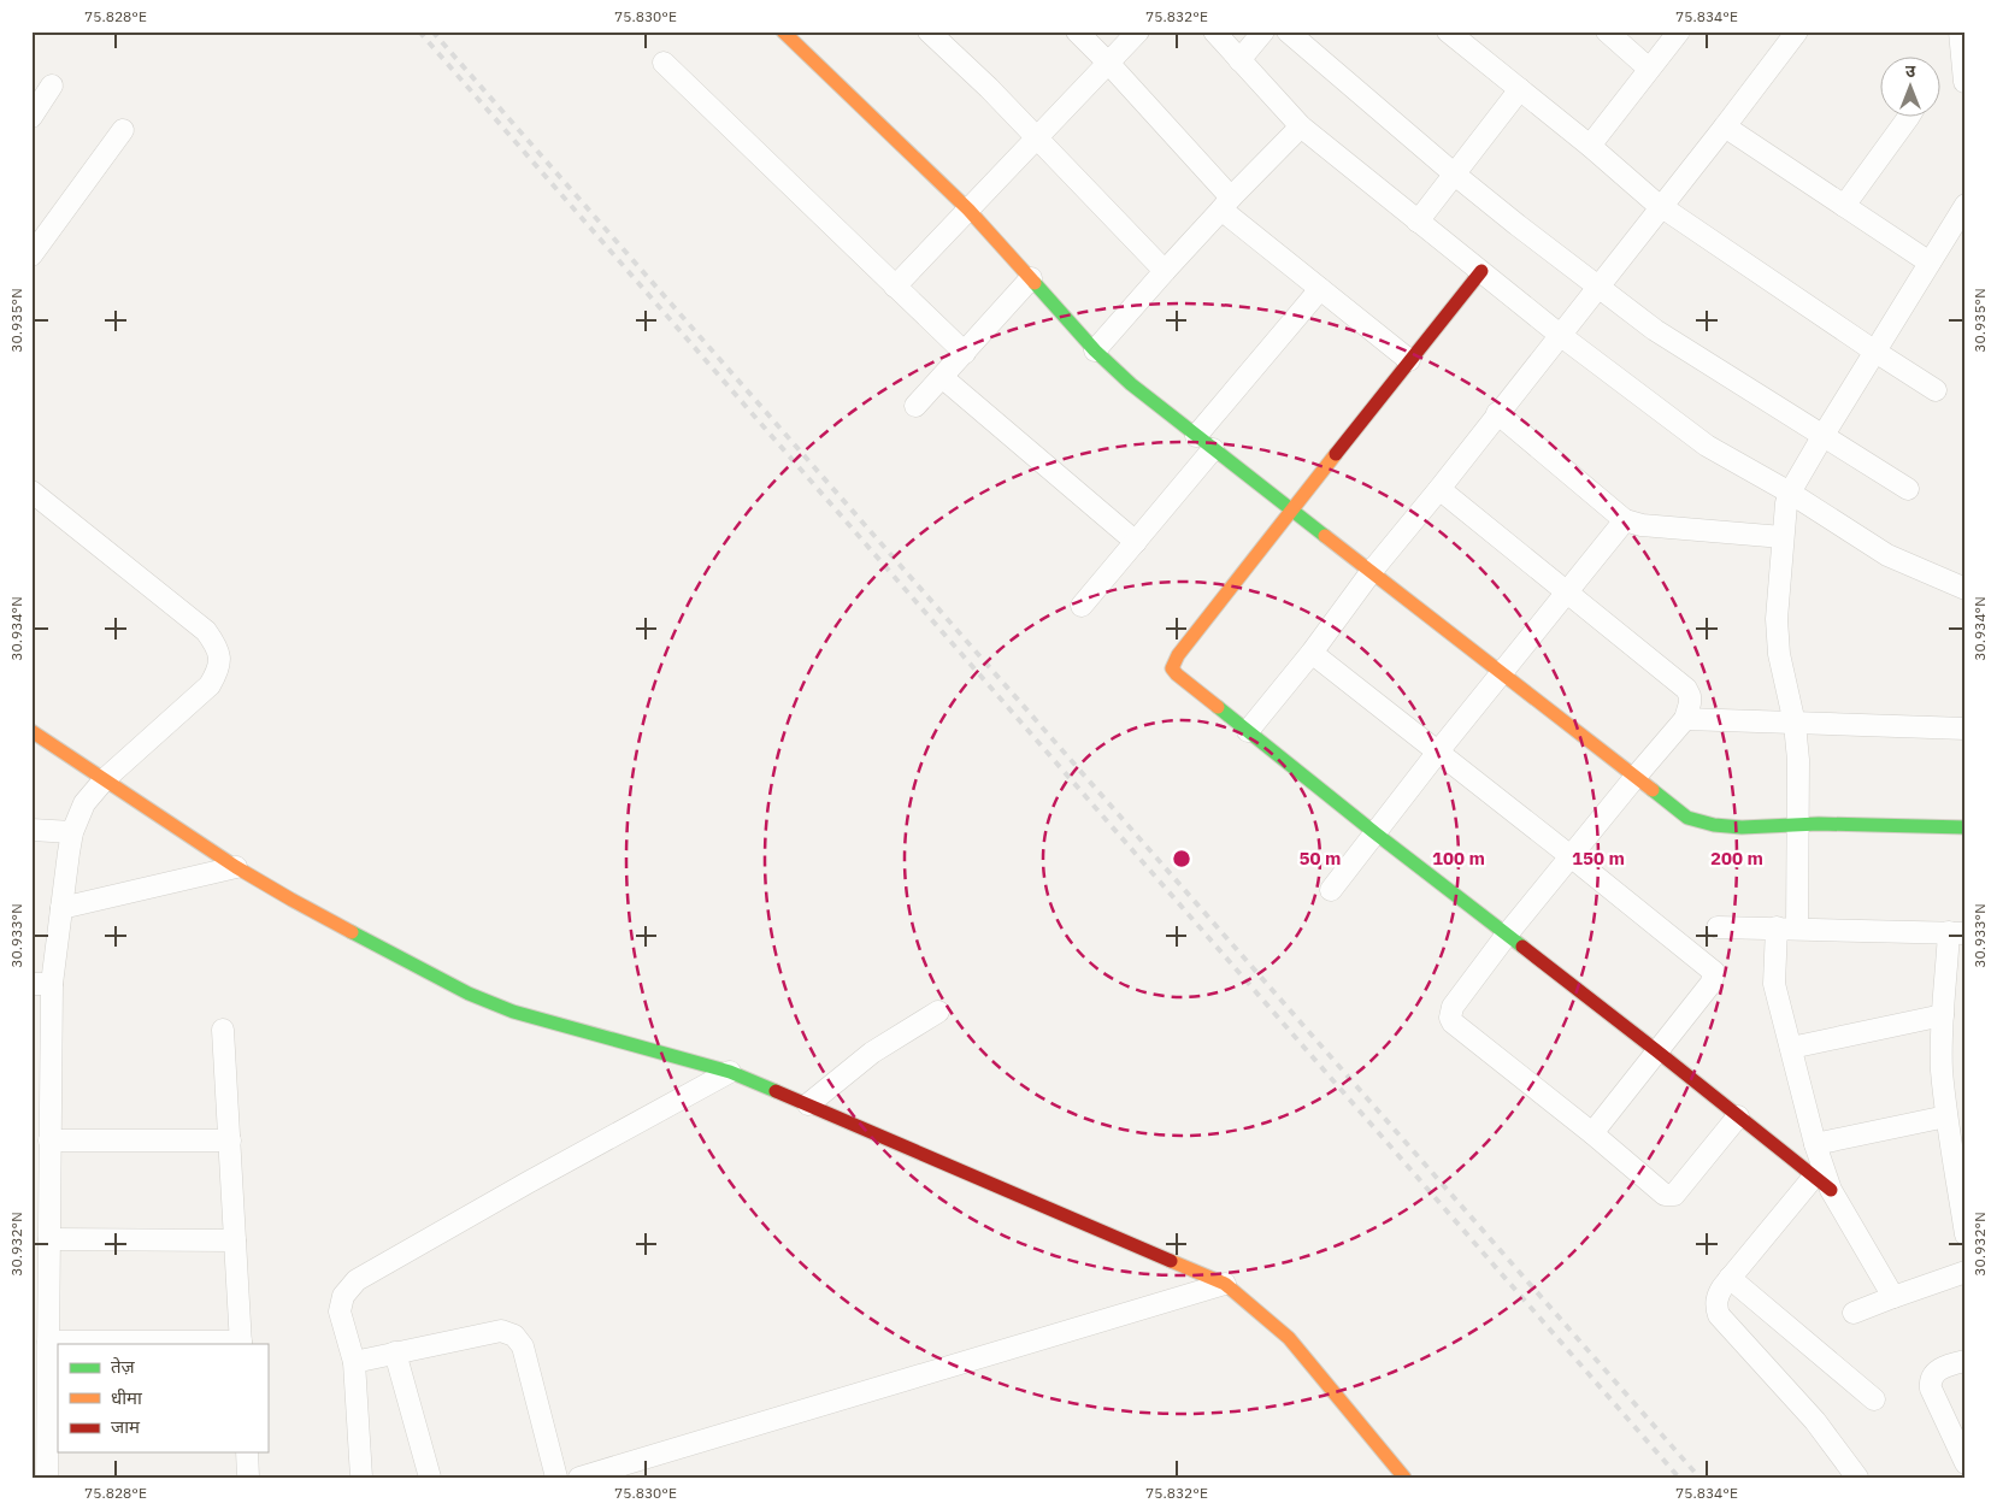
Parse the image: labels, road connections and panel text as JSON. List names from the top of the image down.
{
  "legend": ["तेज़", "धीमा", "जाम"],
  "north": "top",
  "coordinates": [
    "75.828°E",
    "75.830°E",
    "75.832°E",
    "75.834°E",
    "30.935°N",
    "30.934°N",
    "30.933°N",
    "30.932°N"
  ],
  "rings": [
    "50 m",
    "100 m",
    "150 m",
    "200 m"
  ]
}
